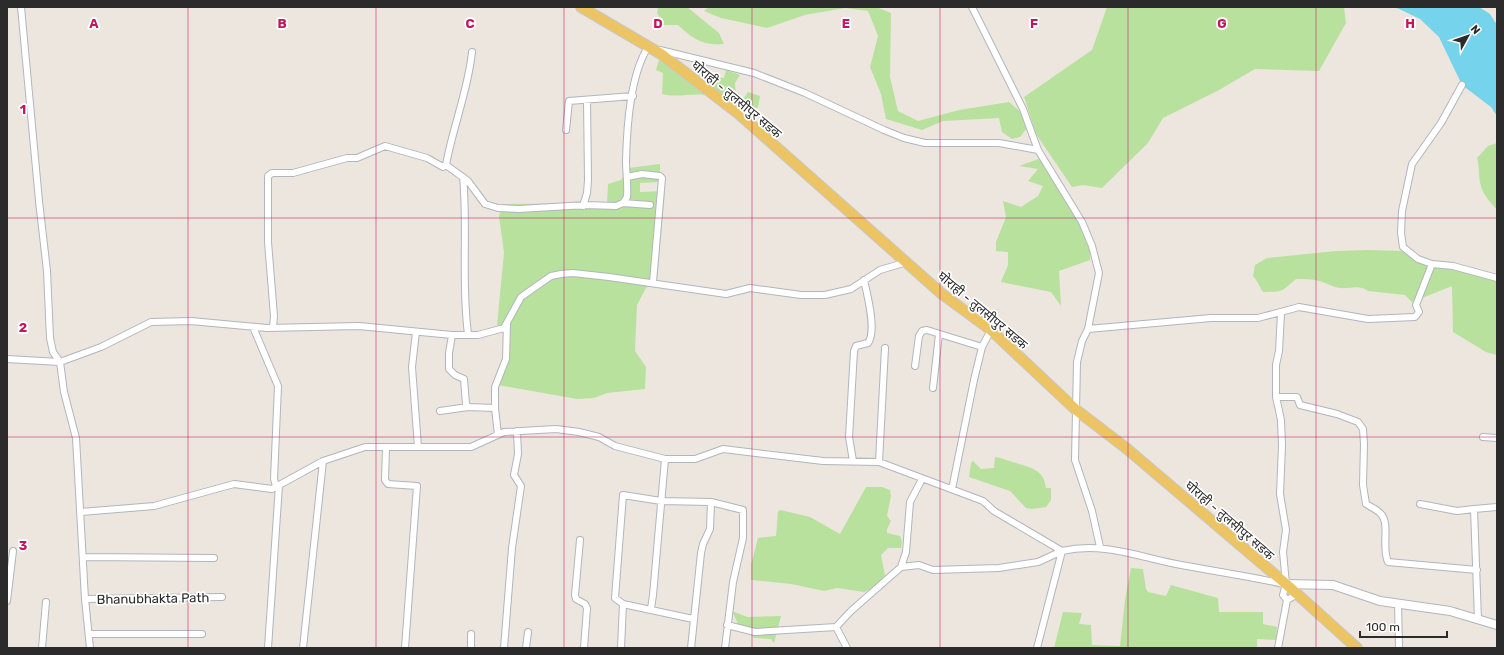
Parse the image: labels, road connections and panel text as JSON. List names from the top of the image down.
{
  "streets": {
    "main road": ["घोराही - तुलसीपुर सडक"],
    "street": ["Bhanubhakta Path"]
  },
  "scale_bar": "100 m",
  "north": "top right",
  "grid": {
    "columns": [
      "A",
      "B",
      "C",
      "D",
      "E",
      "F",
      "G",
      "H"
    ],
    "rows": ["1", "2", "3"]
  }
}
